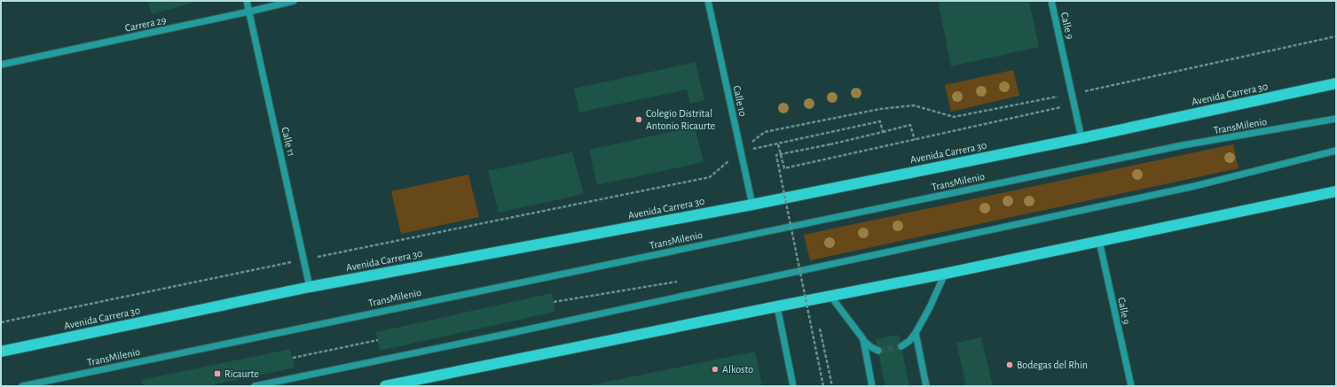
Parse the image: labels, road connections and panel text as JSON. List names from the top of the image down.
{
  "streets": {
    "highway": ["Avenida Carrera 30"],
    "street": [
      "Carrera 29",
      "Calle 9",
      "Calle 10",
      "TransMilenio",
      "Calle 11"
    ]
  },
  "crossings": [
    ["Carrera 29", "Calle 11"],
    ["Calle 9", "Avenida Carrera 30"],
    ["Avenida Carrera 30", "Calle 10"],
    ["Avenida Carrera 30", "Calle 11"]
  ],
  "places": {
    "other": ["Colegio Distrital Antonio Ricaurte", "Bodegas del Rhin", "Alkosto"],
    "transit": ["Ricaurte"]
  }
}
